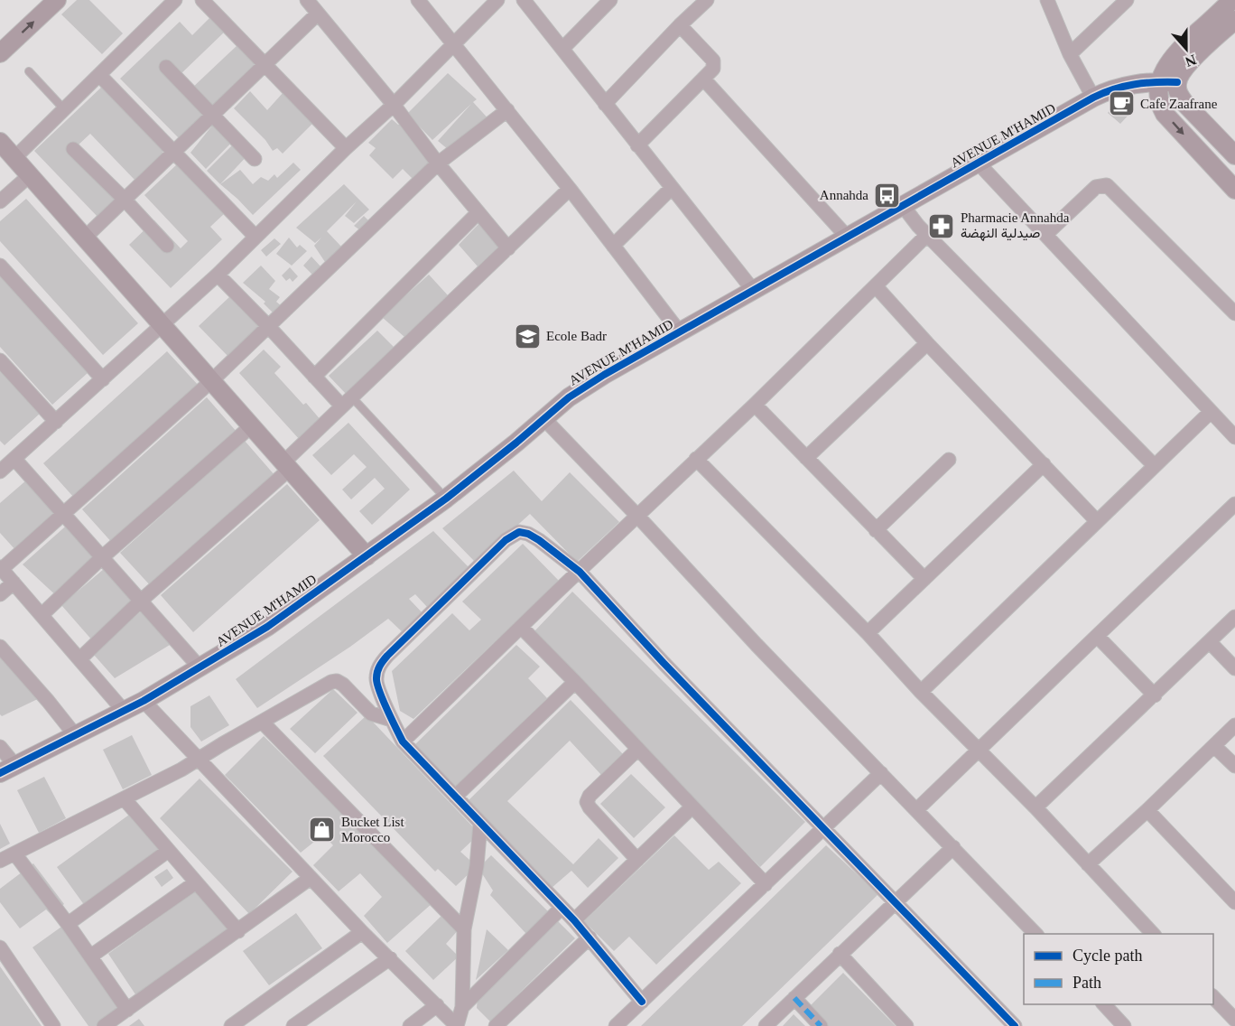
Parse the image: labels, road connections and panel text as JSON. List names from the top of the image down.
{
  "streets": {
    "street": ["AVENUE M'HAMID"]
  },
  "places": {
    "cafe": ["Cafe Zaafrane"],
    "bus stop": ["Annahda"],
    "pharmacy": ["Pharmacie Annahda صيدلية النهضة"],
    "school or university": ["Ecole Badr"],
    "shop": ["Bucket List Morocco"]
  },
  "legend": ["Cycle path", "Path"],
  "north": "bottom"
}
